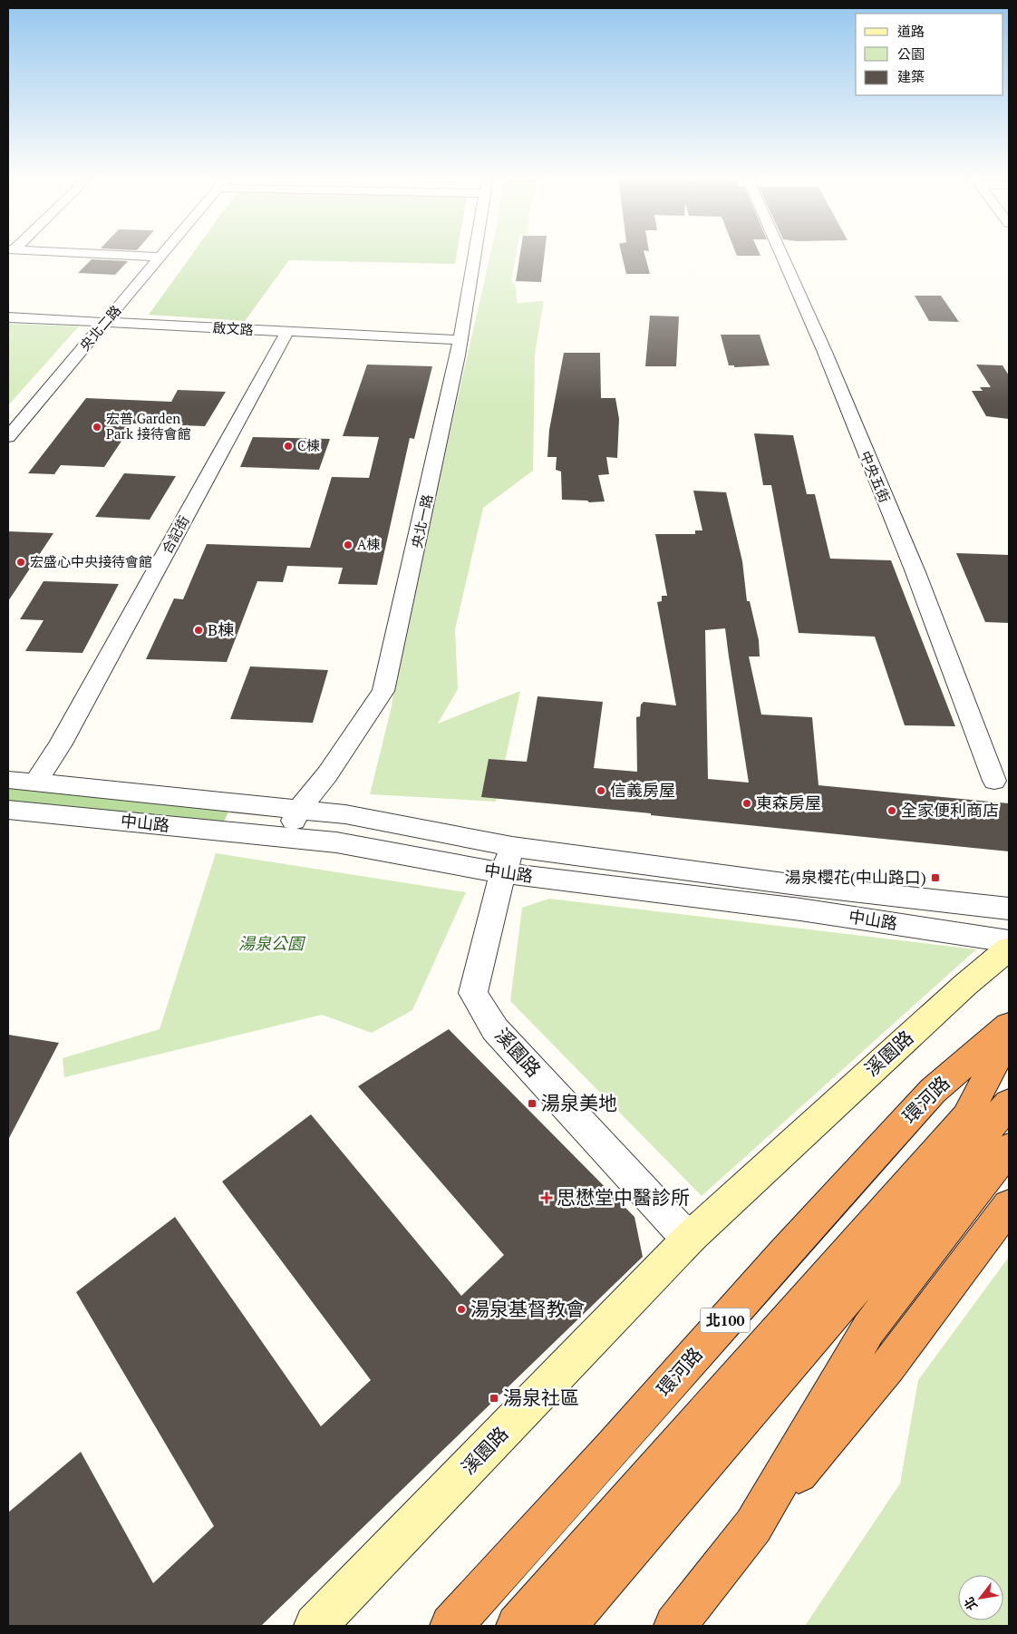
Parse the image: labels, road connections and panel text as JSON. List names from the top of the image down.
{
  "streets": {
    "highway": ["環河路", "北100"],
    "street": [
      "央北二路",
      "啟文路",
      "中央五街",
      "央北一路",
      "合記街",
      "中山路",
      "溪園路"
    ]
  },
  "crossings": [
    ["央北二路", "啟文路"],
    ["啟文路", "央北一路"],
    ["啟文路", "合記街"],
    ["央北一路", "中山路"],
    ["合記街", "中山路"],
    ["中山路", "溪園路"]
  ],
  "parks": ["湯泉公園"],
  "places": {
    "other": [
      "宏普 Garden Park 接待會館",
      "C棟",
      "A棟",
      "宏盛心中央接待會館",
      "B棟",
      "信義房屋",
      "東森房屋",
      "全家便利商店",
      "湯泉基督教會"
    ],
    "transit": ["湯泉櫻花(中山路口)", "湯泉美地", "湯泉社區"],
    "health": ["思懋堂中醫診所"]
  },
  "legend": ["道路", "公園", "建築"],
  "north": "bottom left"
}
